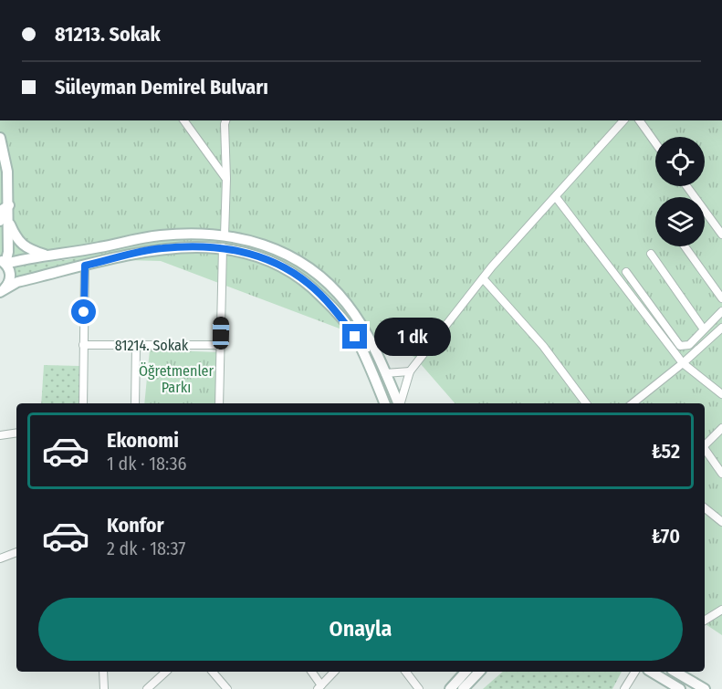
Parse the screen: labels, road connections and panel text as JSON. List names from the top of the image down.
{
  "streets": {
    "street": ["81214. Sokak"]
  },
  "parks": ["Öğretmenler Parkı"],
  "page": {
    "banner": ["81213. Sokak", "Süleyman Demirel Bulvarı"],
    "bubble": "1 dk",
    "list": [
      {
        "name": "Ekonomi",
        "note": "1 dk · 18:36",
        "value": "₺52"
      },
      {
        "name": "Konfor",
        "note": "2 dk · 18:37",
        "value": "₺70"
      }
    ],
    "buttons": "Onayla"
  }
}
